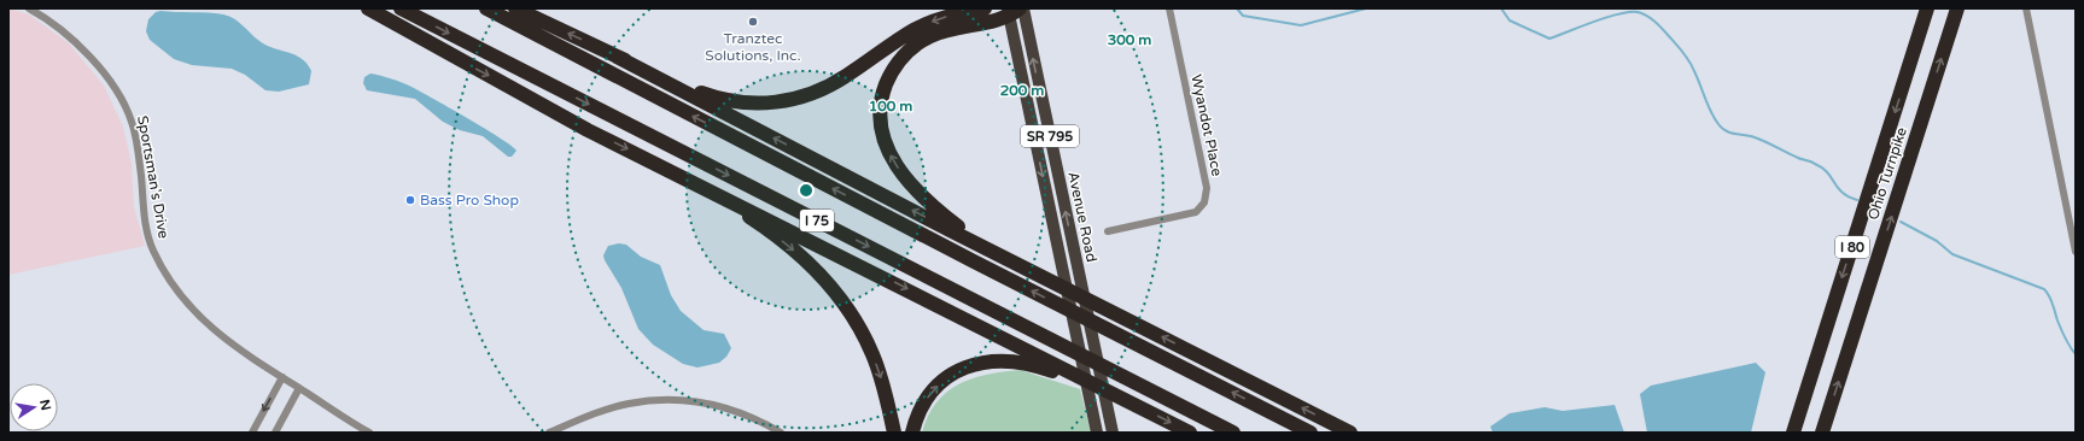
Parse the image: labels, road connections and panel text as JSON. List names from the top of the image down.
{
  "streets": {
    "highway": ["Ohio Turnpike", "I 75", "I 80"],
    "main road": ["SR 795", "Avenue Road"],
    "street": ["Wyandot Place", "Sportsman's Drive"]
  },
  "crossings": [
    ["SR 795", "Avenue Road"]
  ],
  "places": ["Tranztec Solutions, Inc.", "Bass Pro Shop"],
  "north": "right",
  "rings": ["300 m", "200 m", "100 m"]
}
